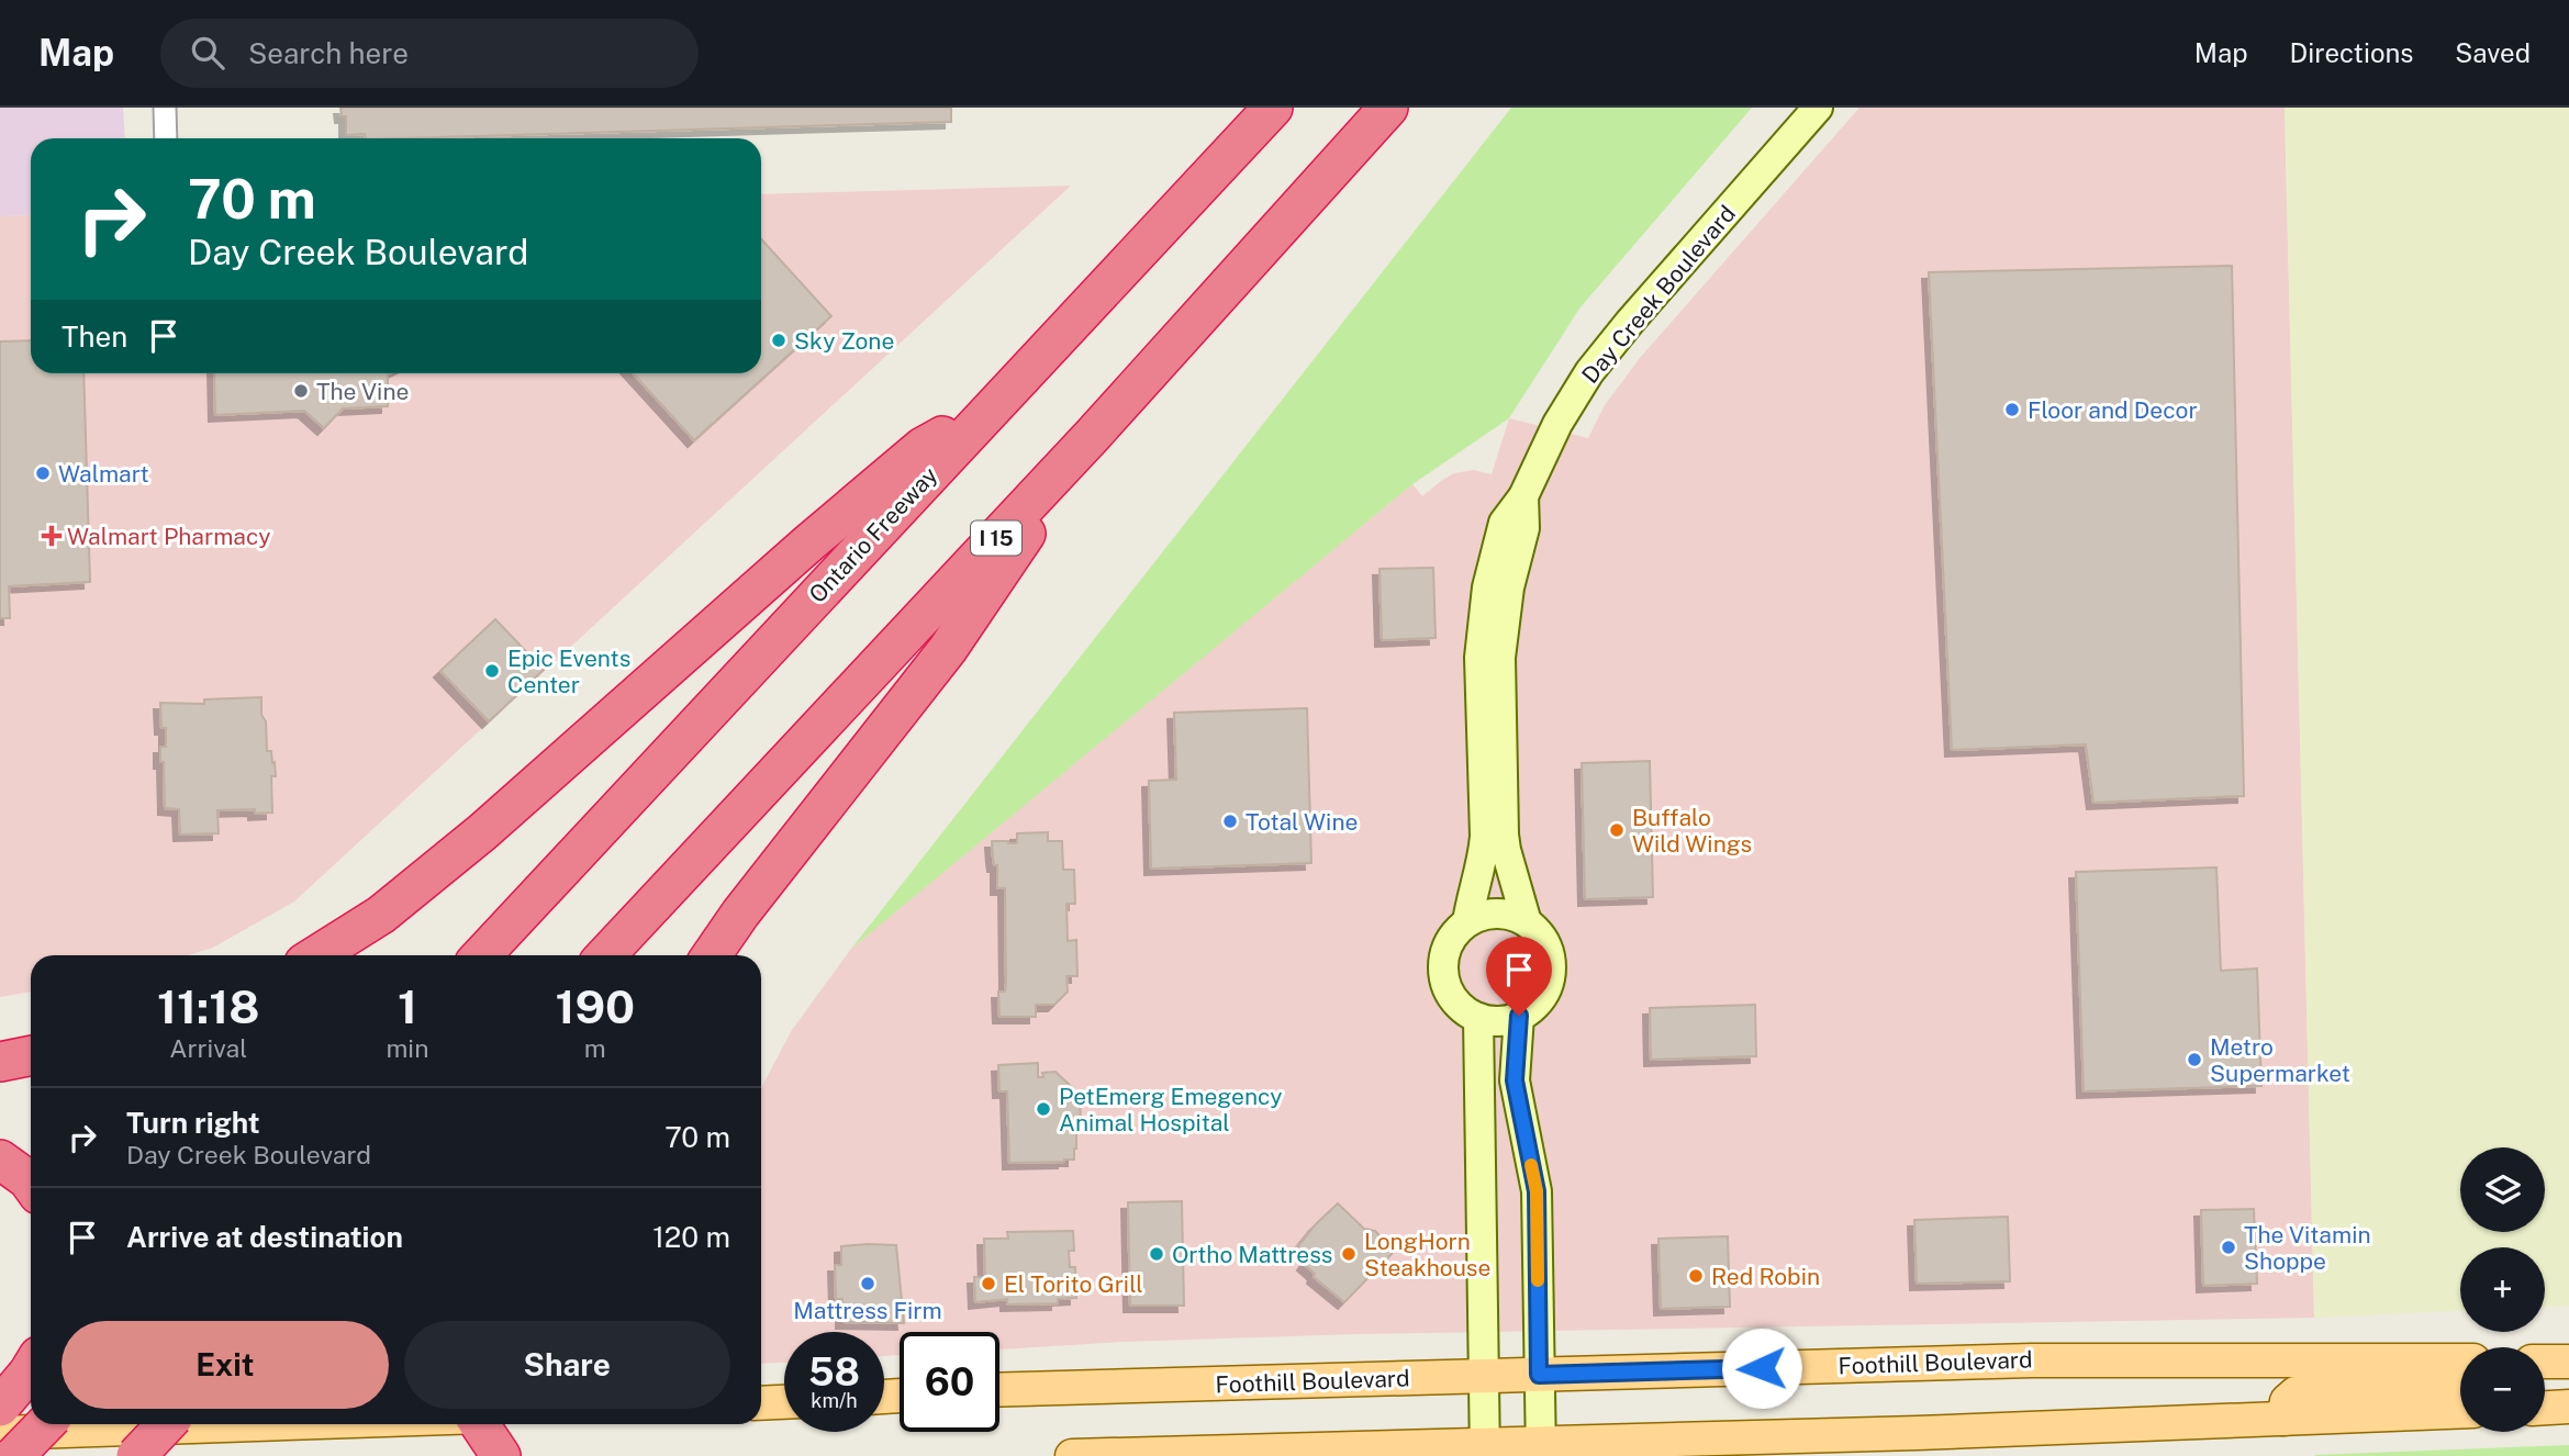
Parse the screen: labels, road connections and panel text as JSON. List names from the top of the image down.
{
  "streets": {
    "highway": ["Ontario Freeway", "I 15"],
    "main road": ["Foothill Boulevard"],
    "street": ["Day Creek Boulevard"]
  },
  "places": {
    "other": [
      "Sky Zone",
      "The Vine",
      "Floor and Decor",
      "Walmart",
      "Epic Events Center",
      "Total Wine",
      "Buffalo Wild Wings",
      "Metro Supermarket",
      "PetEmerg Emegency Animal Hospital",
      "The Vitamin Shoppe",
      "Ortho Mattress",
      "LongHorn Steakhouse",
      "Red Robin",
      "Mattress Firm",
      "El Torito Grill"
    ],
    "health": ["Walmart Pharmacy"]
  },
  "page": {
    "header": "Map",
    "search": "Search here",
    "nav": ["Map", "Directions", "Saved"],
    "turn": ["70 m", "Day Creek Boulevard"],
    "then": "Then",
    "eta": [
      "11:18",
      "Arrival",
      "1",
      "min",
      "190",
      "m"
    ],
    "list": [
      {
        "name": "Turn right",
        "note": "Day Creek Boulevard",
        "value": "70 m"
      },
      {
        "name": "Arrive at destination",
        "value": "120 m"
      }
    ],
    "map_buttons": ["+", "−"],
    "buttons": ["Exit", "Share"],
    "speed": "58 km/h",
    "limit": "60"
  }
}
